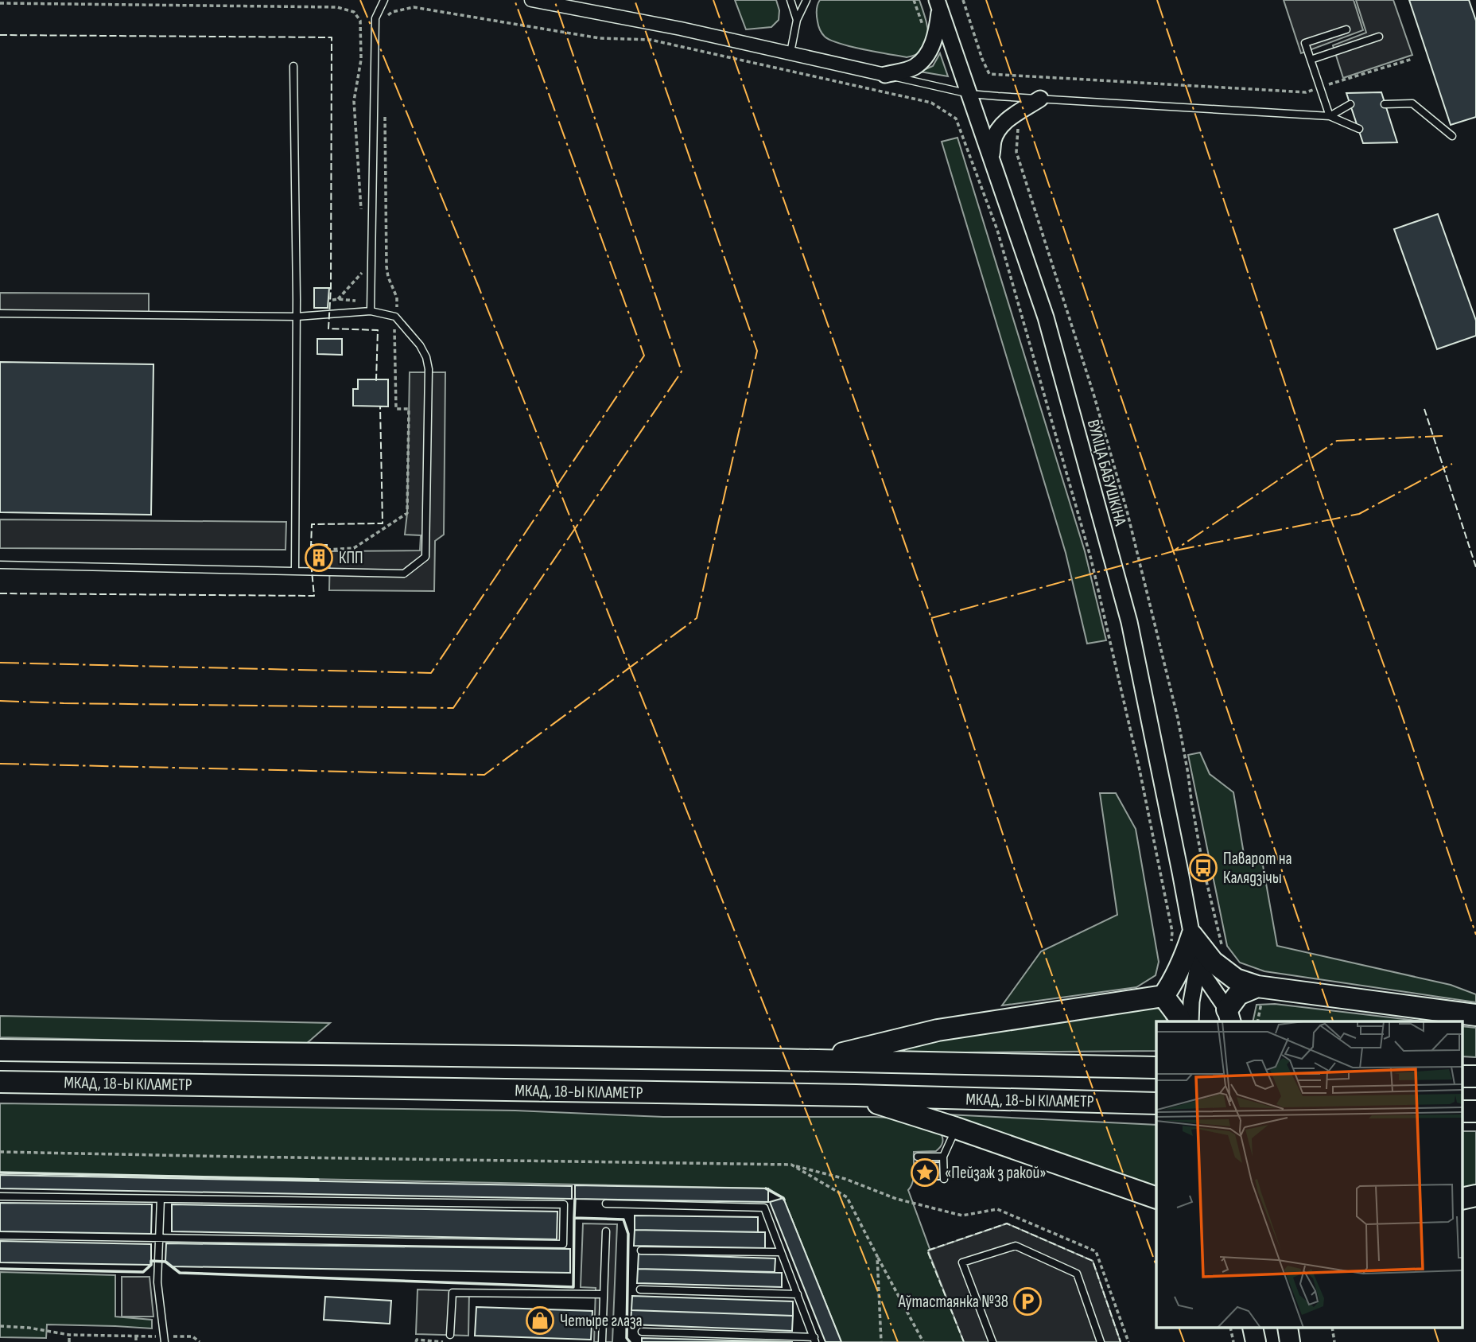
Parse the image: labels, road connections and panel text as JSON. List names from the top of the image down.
{
  "streets": {
    "highway": ["МКАД, 18-Ы КІЛАМЕТР"],
    "street": ["ВУЛІЦА БАБУШКІНА"]
  },
  "places": {
    "building": ["КПП"],
    "bus stop": ["Паварот на Калядзічы"],
    "place": ["«Пейзаж з ракой»"],
    "parking": ["Аўтастаянка №38"],
    "shop": ["Четыре глаза"]
  }
}
